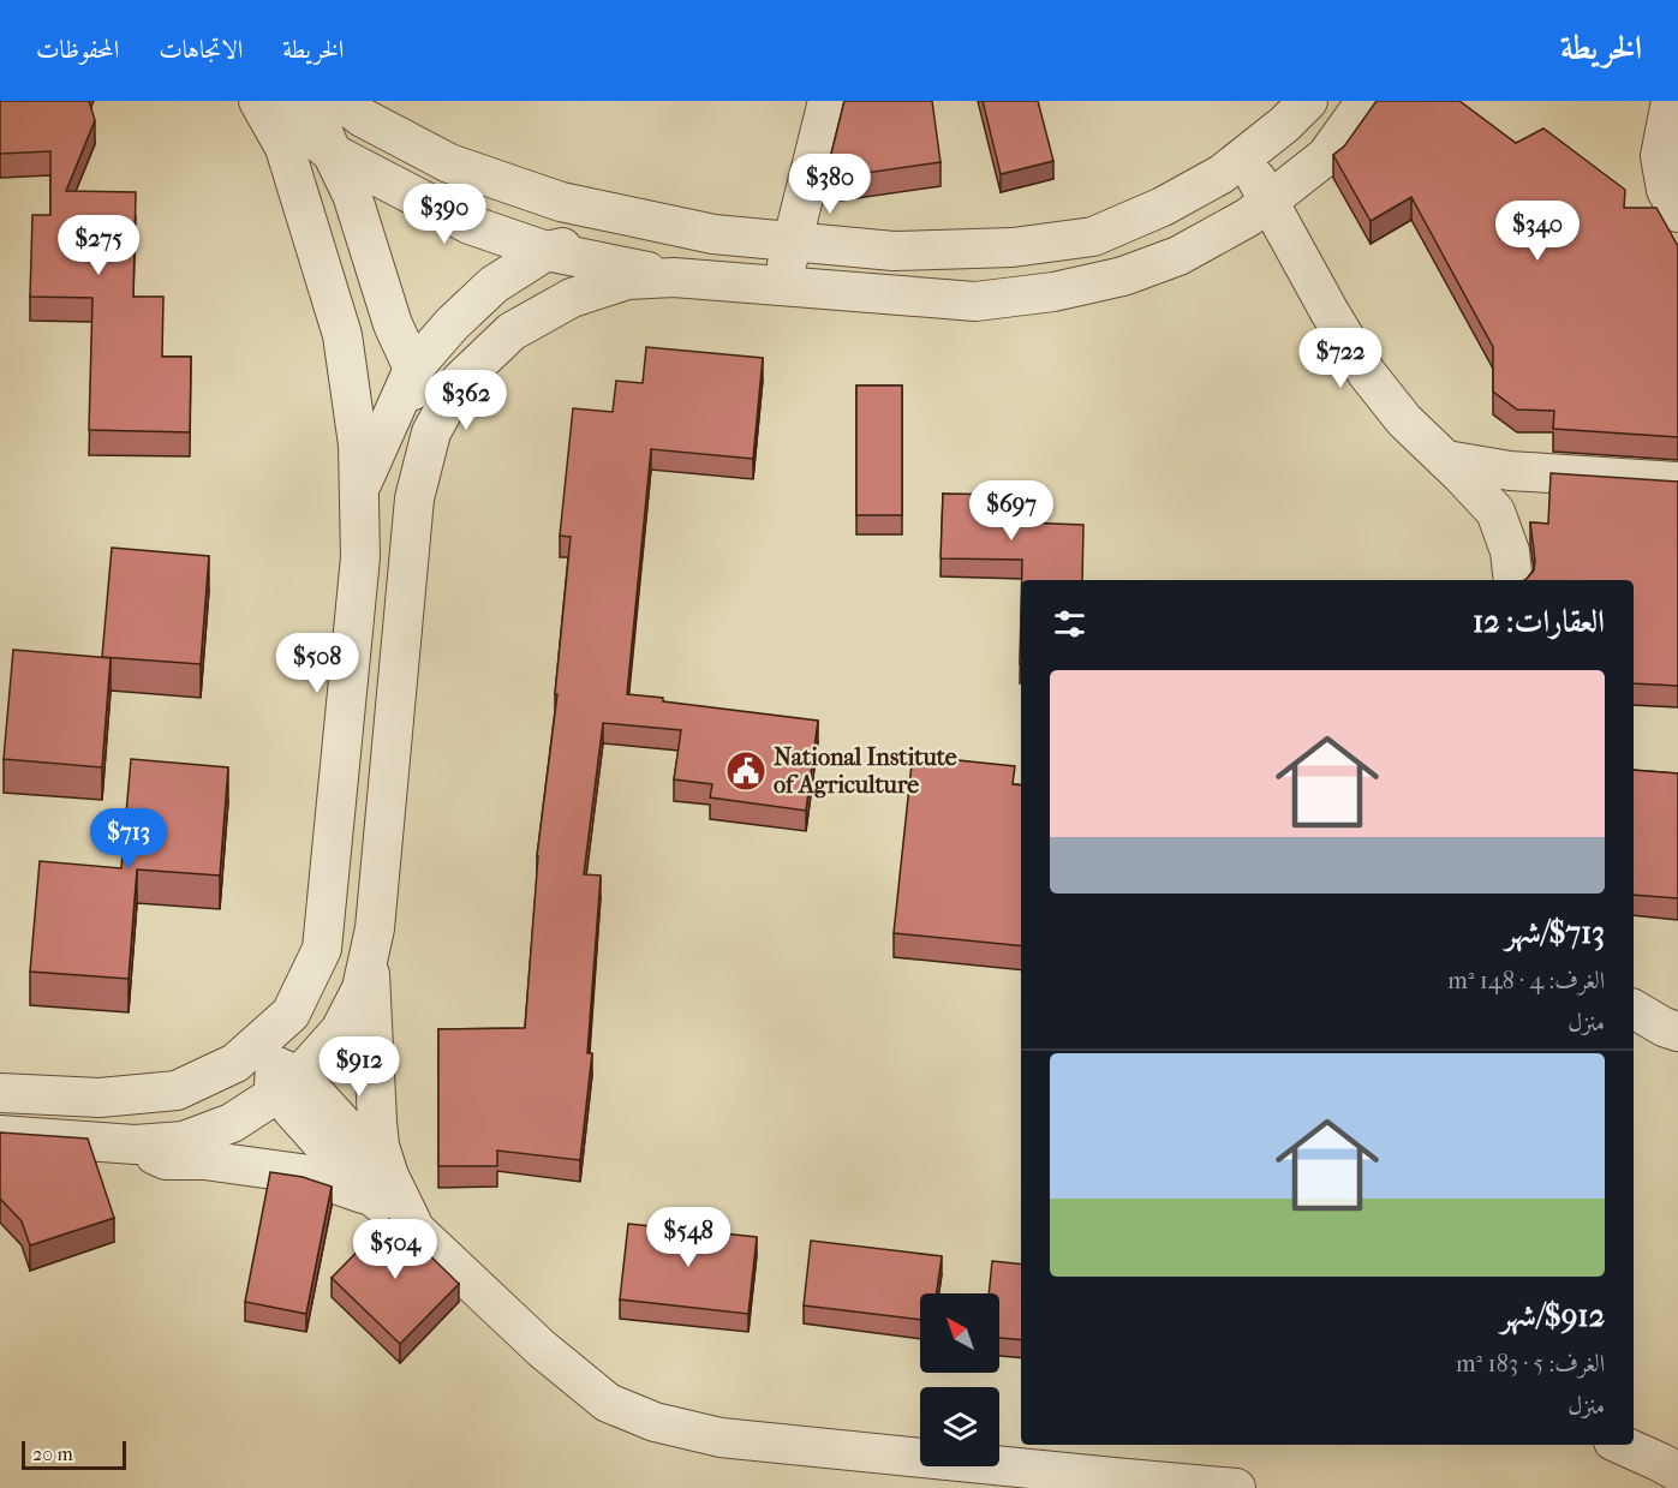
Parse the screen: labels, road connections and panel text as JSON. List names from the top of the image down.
{
  "places": {
    "public building": ["National Institute of Agriculture"]
  },
  "scale_bar": "20 m",
  "north": "top left",
  "page": {
    "header": "الخريطة",
    "nav": ["الخريطة", "الاتجاهات", "المحفوظات"],
    "price": [
      "$380",
      "$390",
      "$340",
      "$275",
      "$722",
      "$362",
      "$697",
      "$508",
      "$713",
      "$912",
      "$548",
      "$504"
    ],
    "heading": "العقارات: 12",
    "list": [
      {
        "name": "$713/شهر",
        "note": "الغرف: 4 · 148 m² · منزل"
      },
      {
        "name": "$912/شهر",
        "note": "الغرف: 5 · 183 m² · منزل"
      }
    ],
    "scale": "20 m"
  }
}
